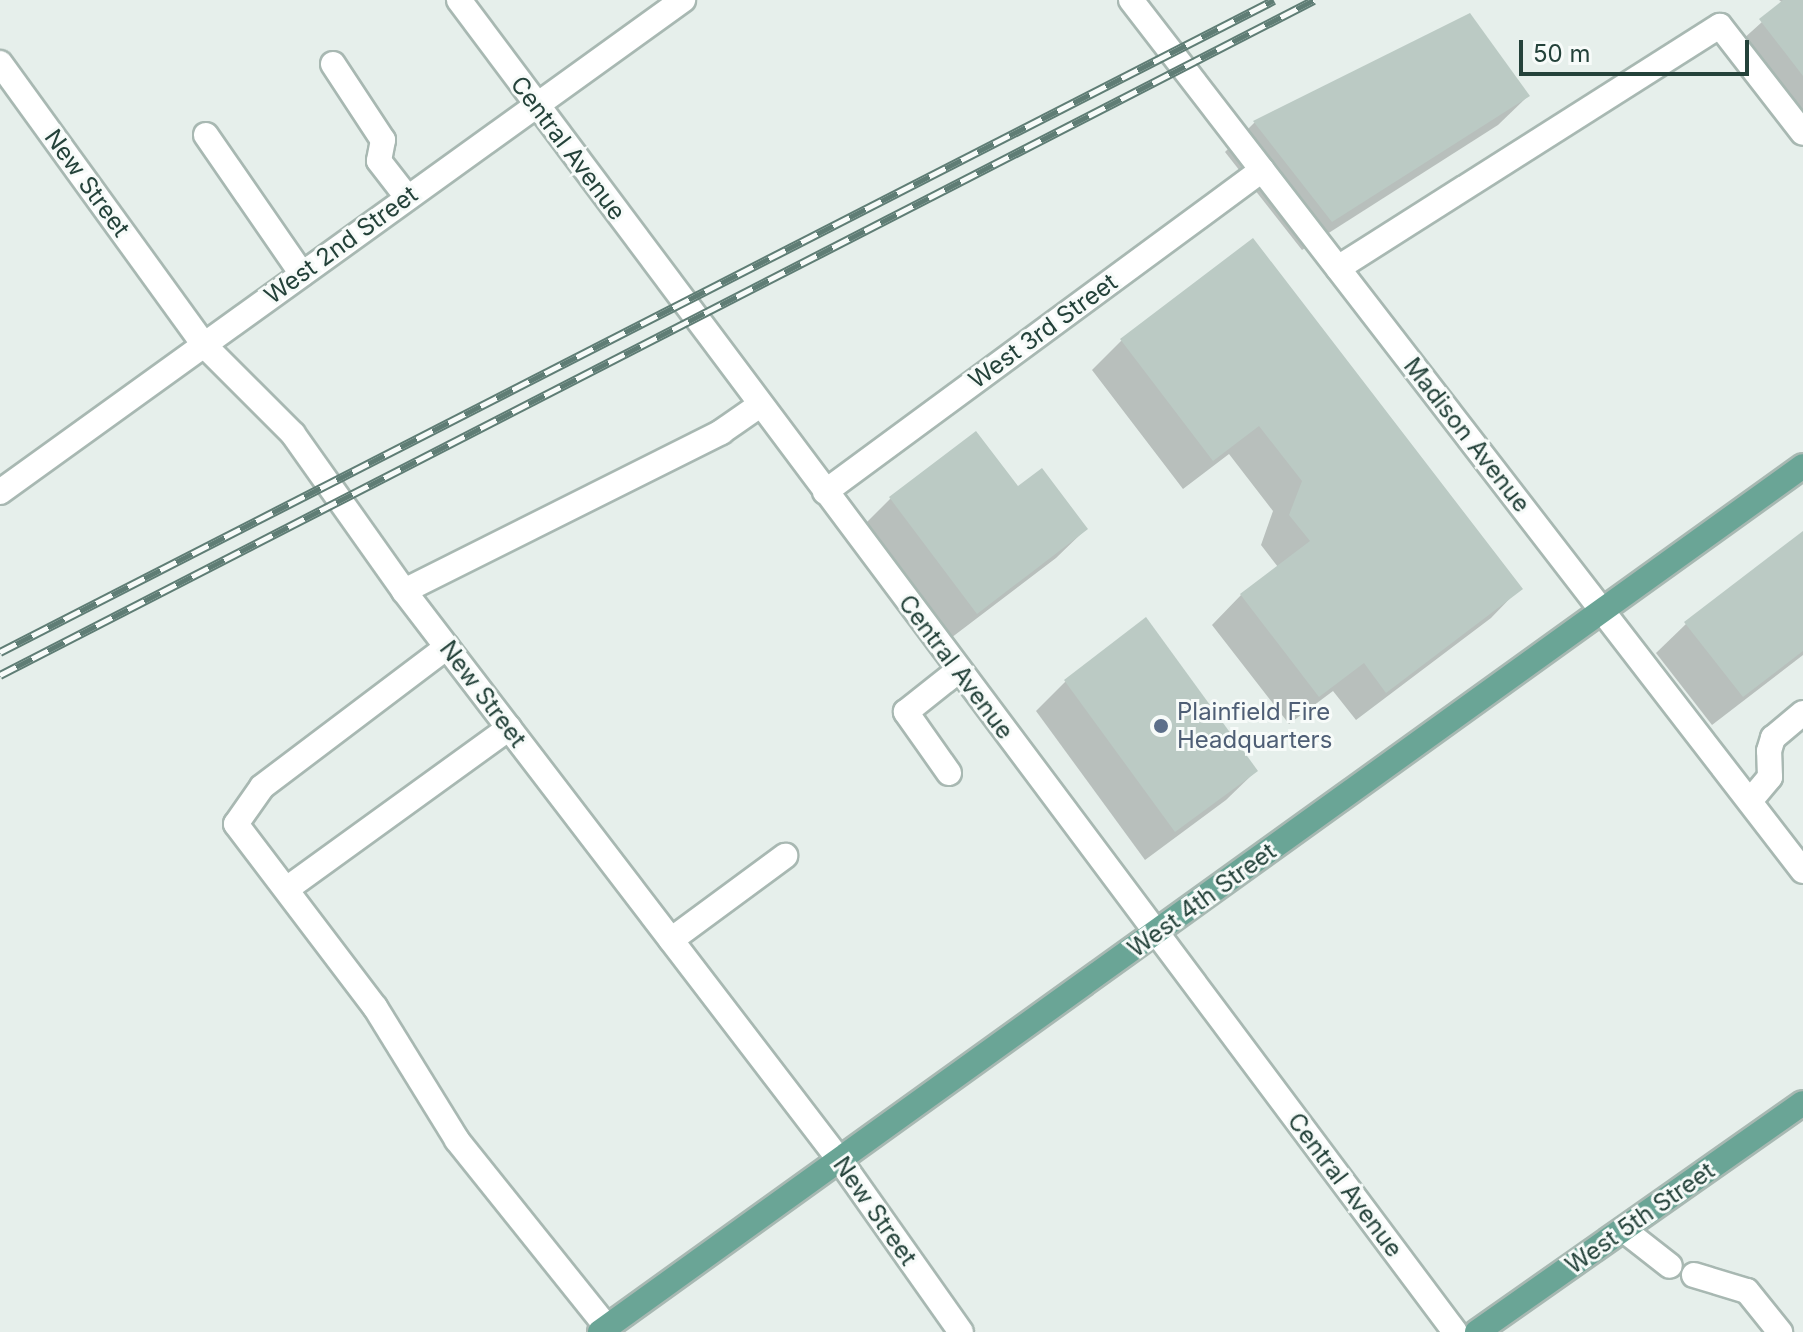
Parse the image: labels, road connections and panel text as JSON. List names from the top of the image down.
{
  "streets": {
    "main road": ["West 4th Street", "West 5th Street"],
    "street": [
      "Central Avenue",
      "New Street",
      "West 2nd Street",
      "West 3rd Street",
      "Madison Avenue"
    ]
  },
  "crossings": [
    ["Central Avenue", "West 2nd Street"],
    ["Central Avenue", "West 3rd Street"],
    ["Central Avenue", "West 4th Street"],
    ["New Street", "West 2nd Street"],
    ["New Street", "West 4th Street"],
    ["West 3rd Street", "Madison Avenue"],
    ["Madison Avenue", "West 4th Street"]
  ],
  "places": ["Plainfield Fire Headquarters"],
  "scale_bar": "50 m"
}
